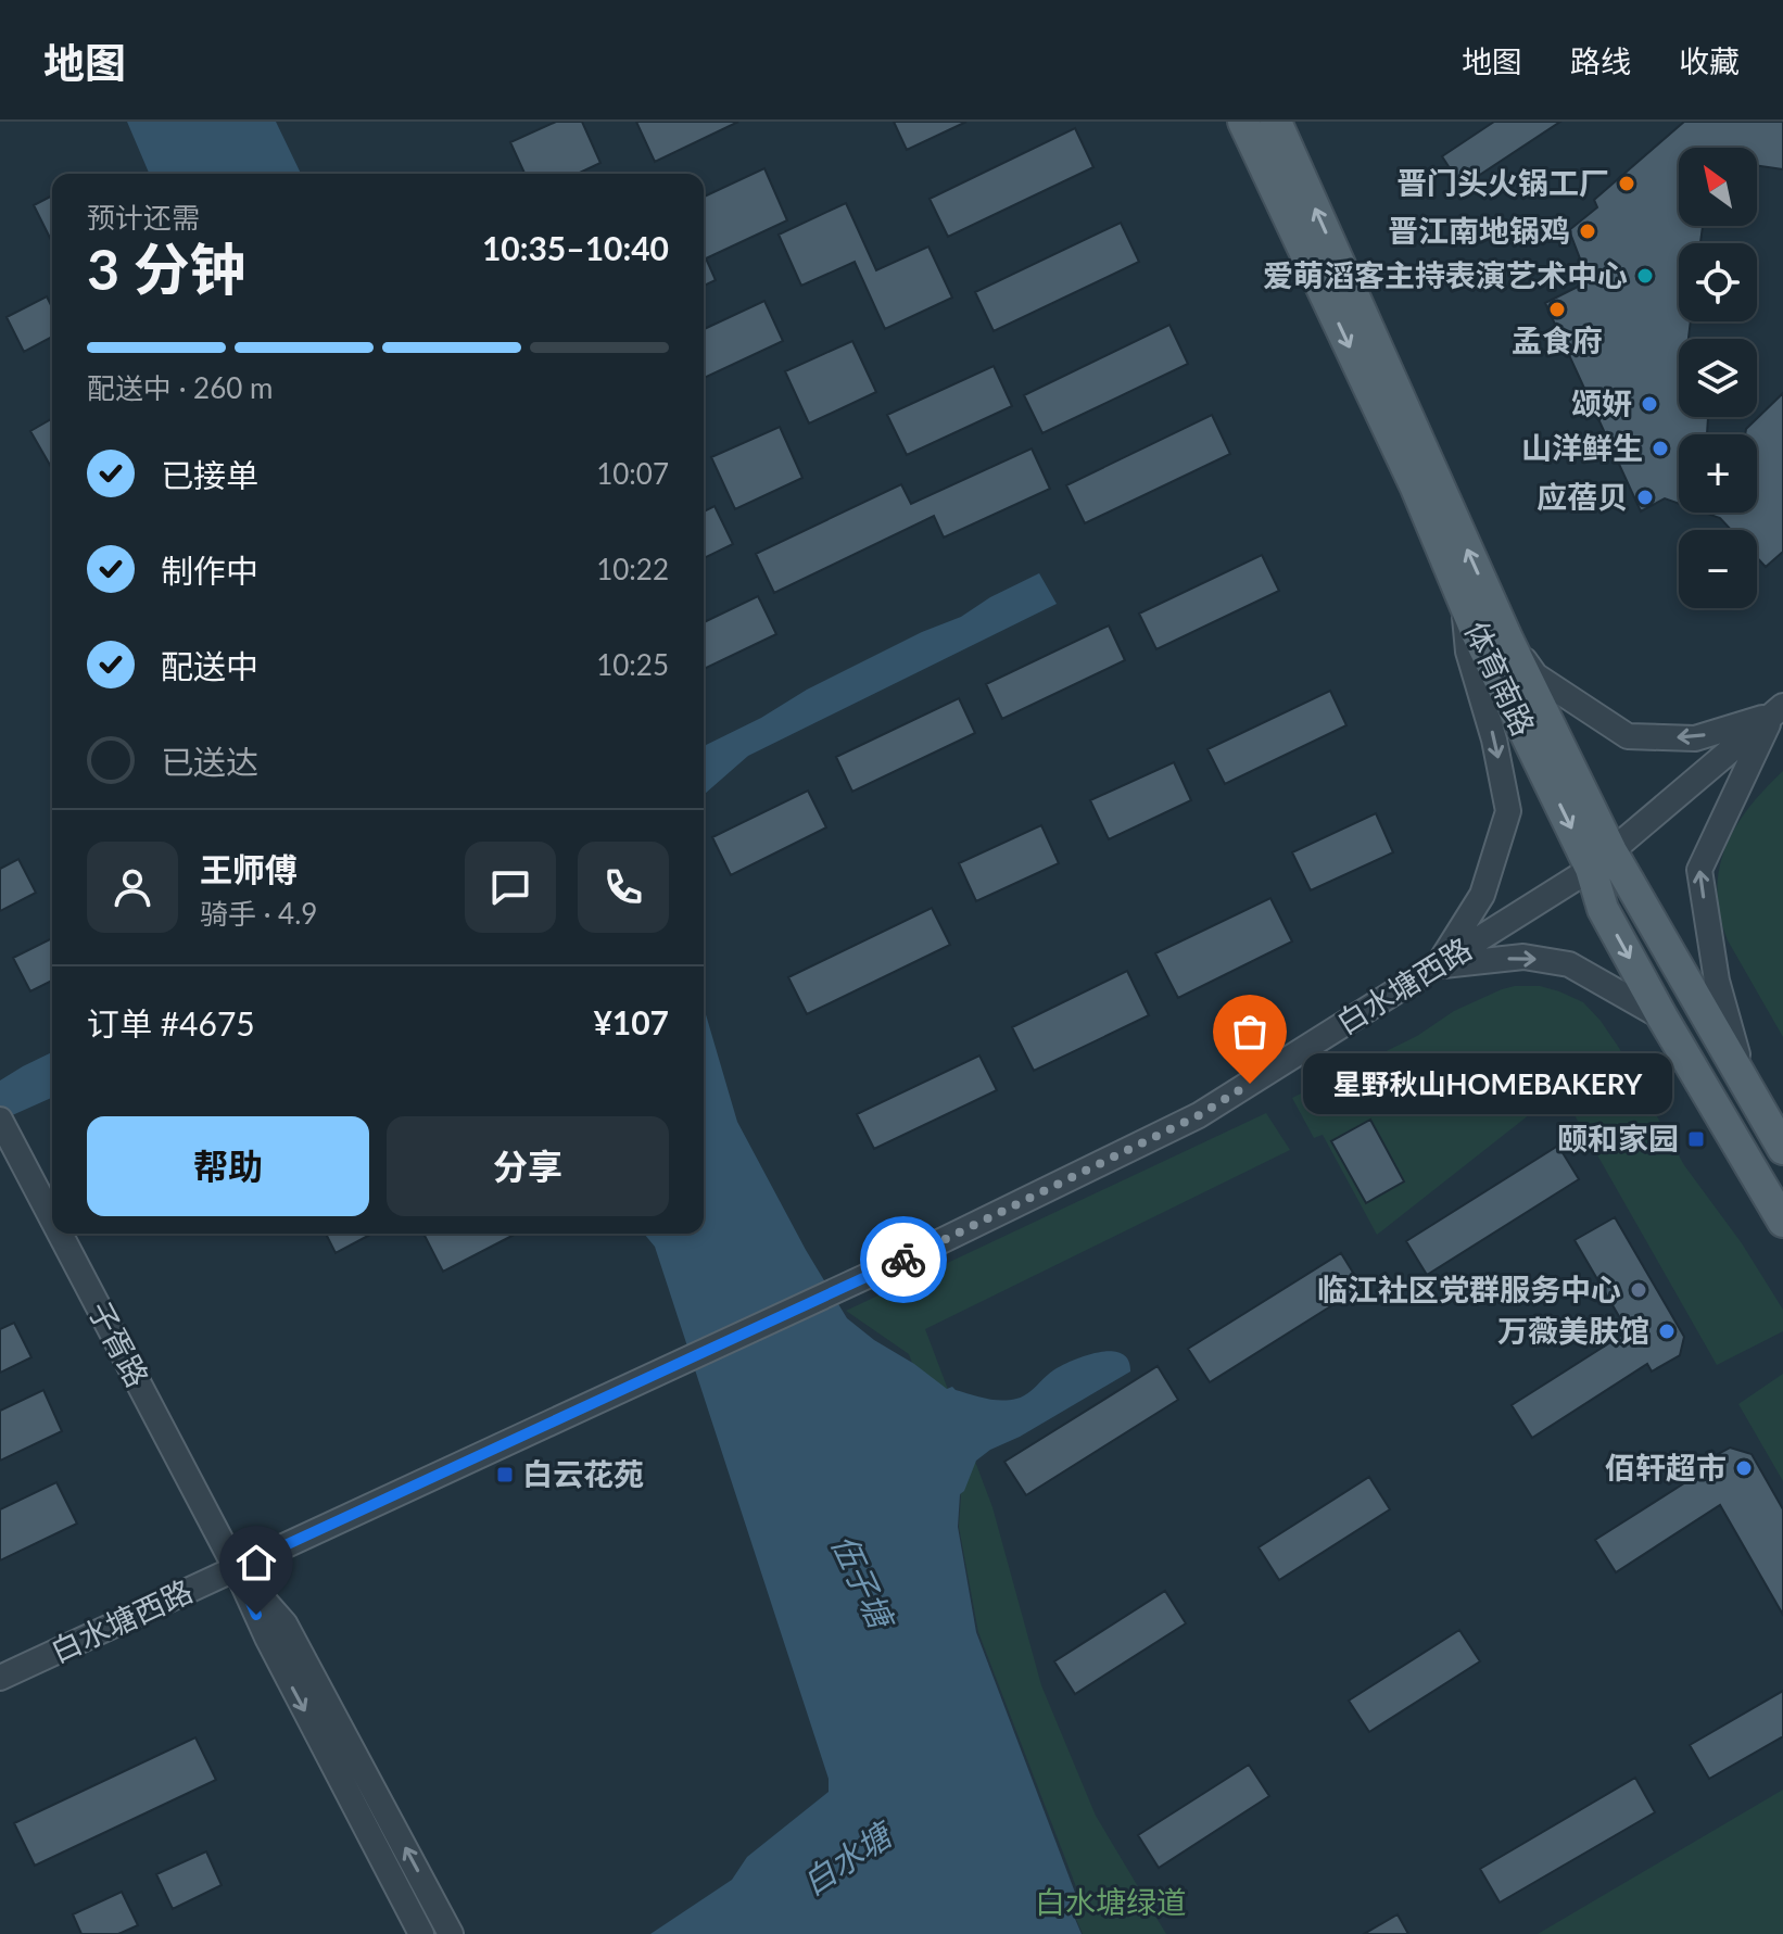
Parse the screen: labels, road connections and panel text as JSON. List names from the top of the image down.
{
  "streets": {
    "main road": ["体育南路"],
    "street": ["白水塘西路", "子胥路"]
  },
  "crossings": [
    ["体育南路", "白水塘西路"],
    ["白水塘西路", "子胥路"]
  ],
  "water": ["伍子塘", "白水塘"],
  "parks": ["白水塘绿道"],
  "places": {
    "other": [
      "晋门头火锅工厂",
      "晋江南地锅鸡",
      "爱萌滔客主持表演艺术中心",
      "孟食府",
      "颂妍",
      "山洋鲜生",
      "应蓓贝",
      "星野秋山HOMEBAKERY",
      "临江社区党群服务中心",
      "万薇美肤馆",
      "佰轩超市"
    ],
    "transit": ["颐和家园", "白云花苑"]
  },
  "north": "top left",
  "page": {
    "header": "地图",
    "nav": ["地图", "路线", "收藏"],
    "map_buttons": ["+", "−"],
    "heading": ["3 分钟", "预计还需", "10:35–10:40"],
    "panel": [
      "王师傅",
      "骑手 · 4.9",
      "订单 #4675",
      "¥107"
    ],
    "bar": "配送中 · 260 m",
    "list": [
      ["已接单", "10:07"],
      ["制作中", "10:22"],
      ["配送中", "10:25"],
      "已送达"
    ],
    "bubble": "星野秋山HOMEBAKERY",
    "buttons": ["帮助", "分享"]
  }
}
